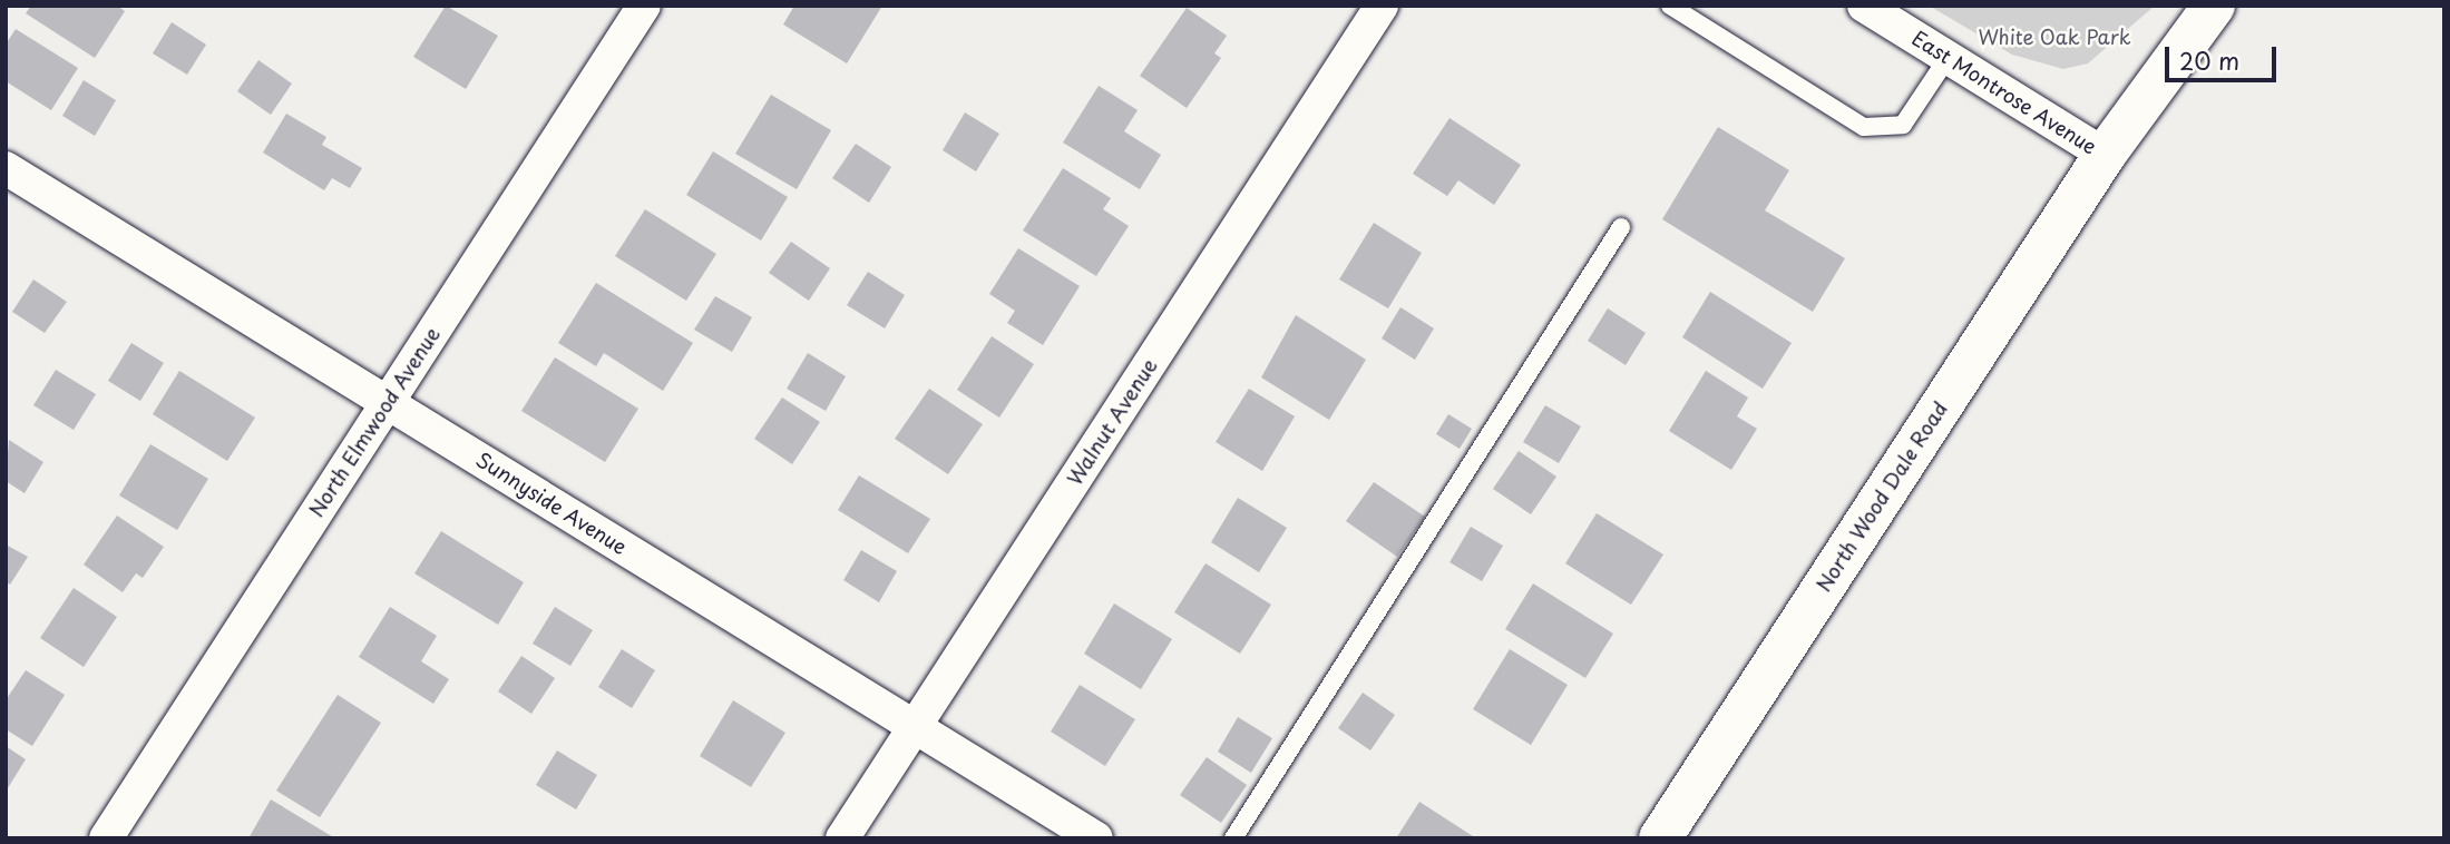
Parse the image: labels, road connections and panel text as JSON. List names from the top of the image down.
{
  "streets": {
    "main road": ["North Wood Dale Road"],
    "street": [
      "East Montrose Avenue",
      "North Elmwood Avenue",
      "Walnut Avenue",
      "Sunnyside Avenue"
    ]
  },
  "crossings": [
    ["East Montrose Avenue", "North Wood Dale Road"],
    ["North Elmwood Avenue", "Sunnyside Avenue"],
    ["Walnut Avenue", "Sunnyside Avenue"]
  ],
  "parks": ["White Oak Park"],
  "scale_bar": "20 m"
}
